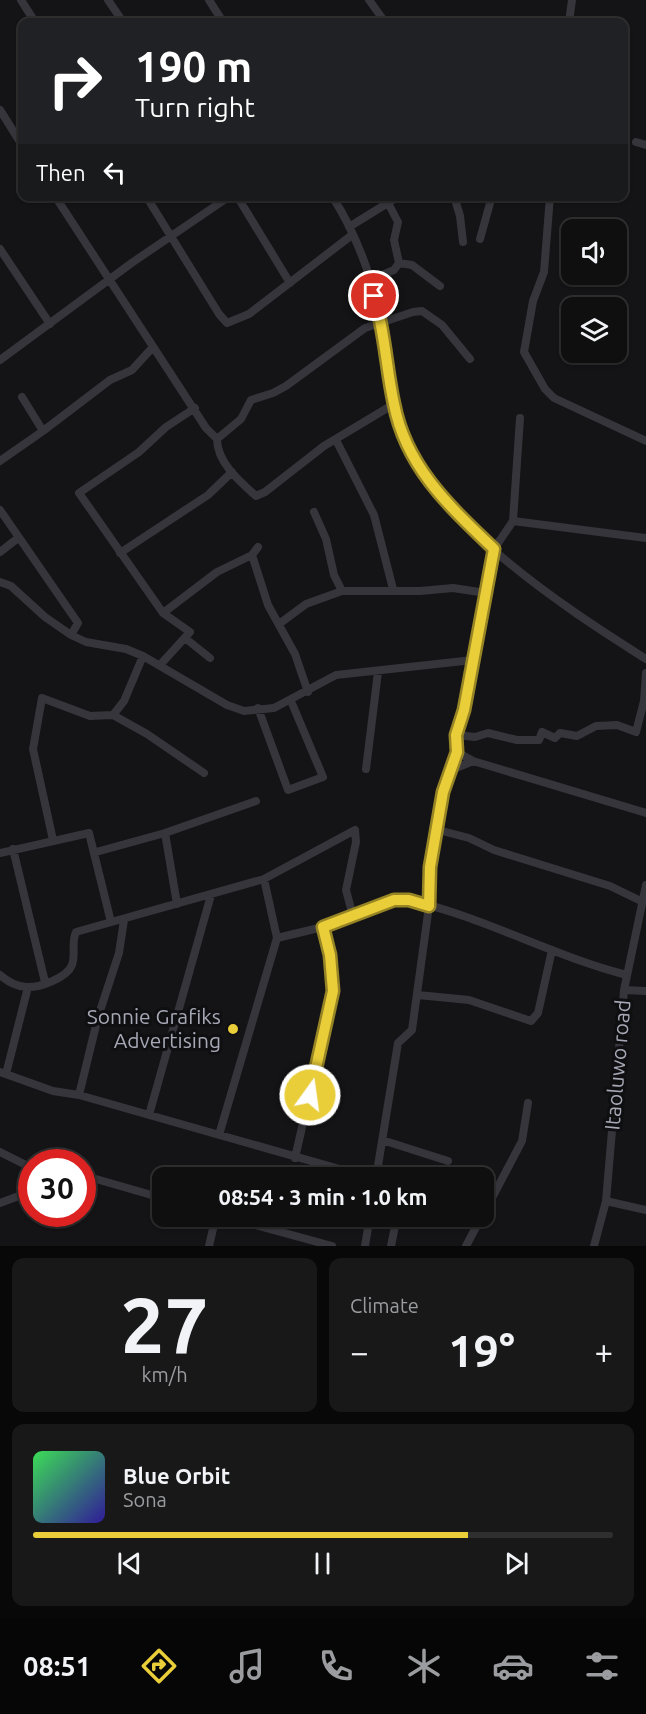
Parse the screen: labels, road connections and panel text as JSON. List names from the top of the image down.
{
  "streets": {
    "street": ["Itaoluwo road"]
  },
  "places": ["Sonnie Grafiks Advertising"],
  "page": {
    "turn": ["190 m", "Turn right"],
    "then": "Then",
    "limit": "30",
    "trip": "08:54 · 3 min · 1.0 km",
    "tile": [
      ["27", "km/h"],
      "Climate"
    ],
    "heat": ["−", "19°", "+"],
    "song": ["Blue Orbit", "Sona"],
    "tabs": "08:51"
  }
}
